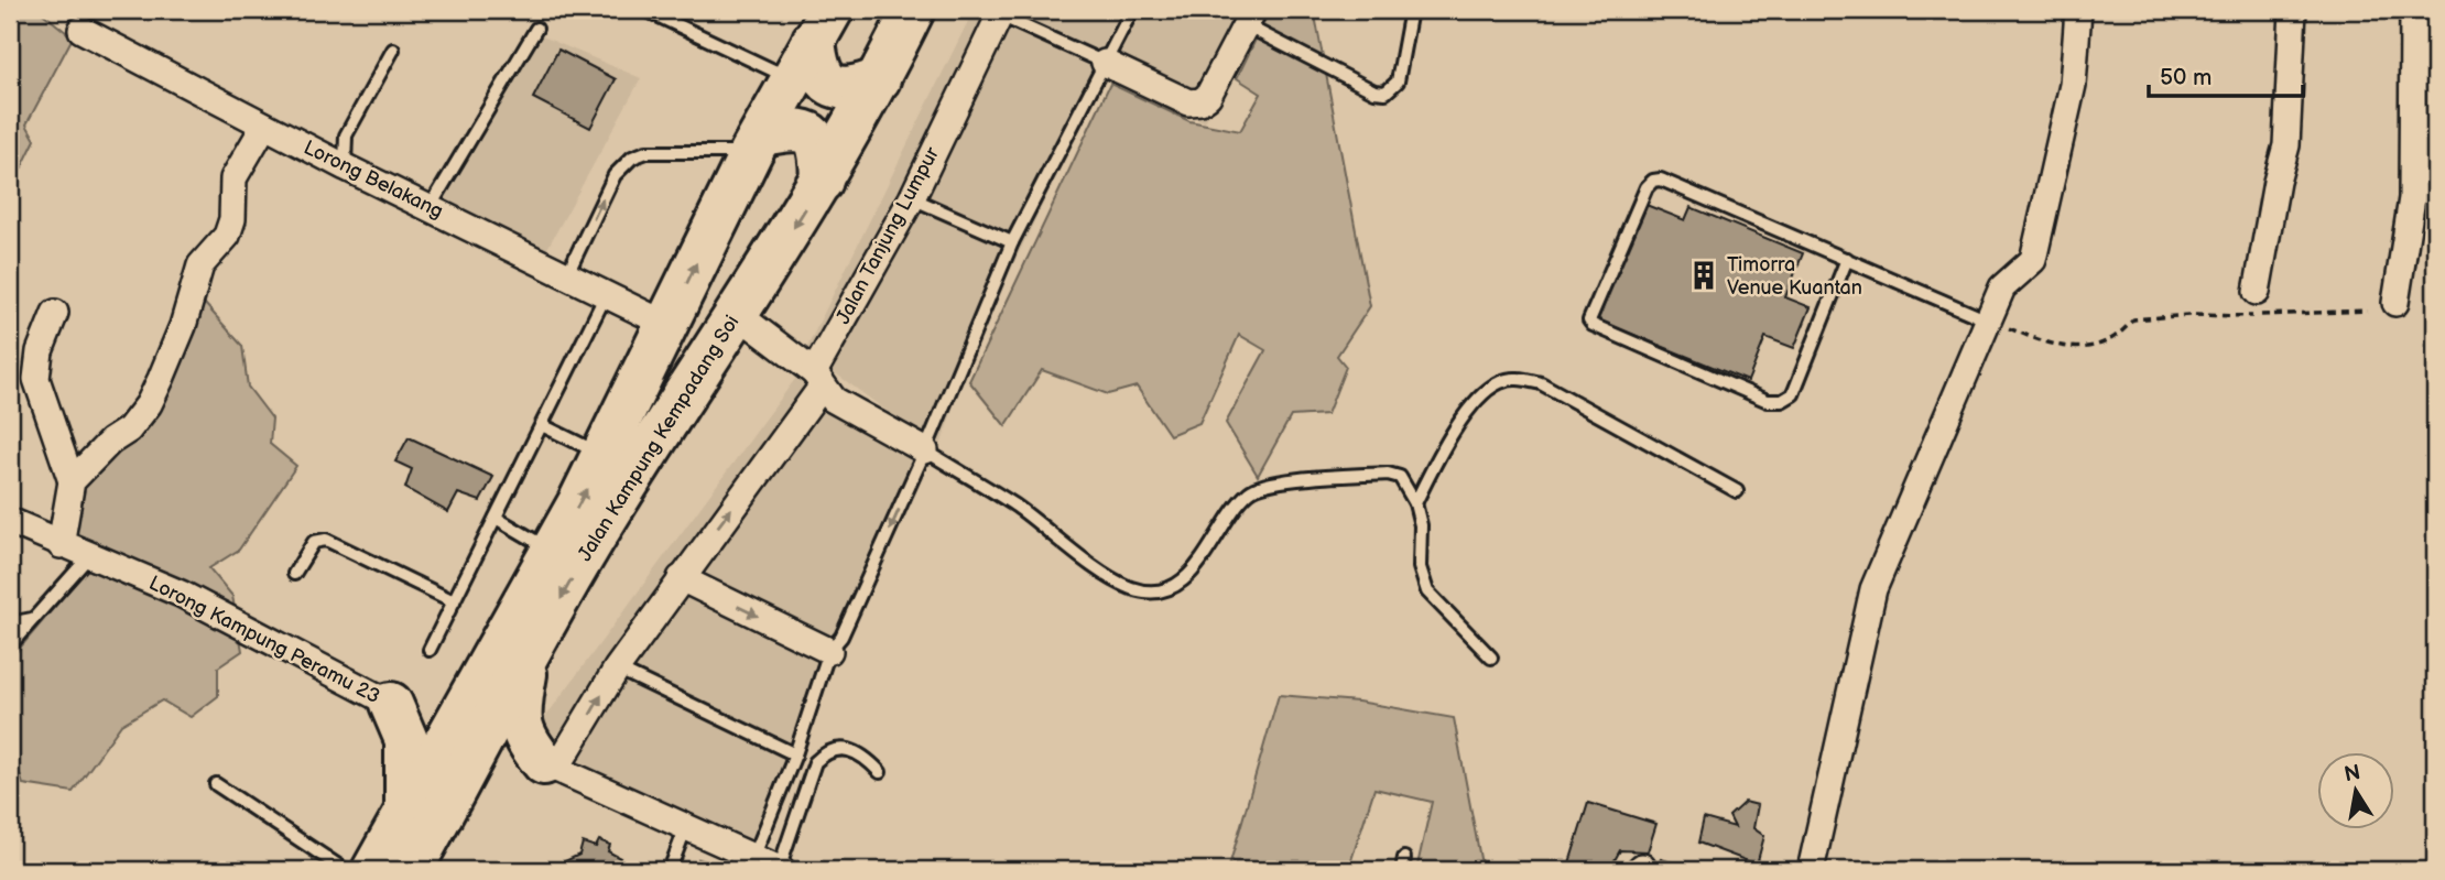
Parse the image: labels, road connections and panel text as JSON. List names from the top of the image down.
{
  "streets": {
    "highway": ["Jalan Kampung Kempadang Soi"],
    "street": ["Lorong Belakang", "Jalan Tanjung Lumpur", "Lorong Kampung Peramu 23"]
  },
  "crossings": [
    ["Lorong Belakang", "Jalan Kampung Kempadang Soi"]
  ],
  "one_way": ["Jalan Tanjung Lumpur"],
  "places": {
    "building": ["Timorra Venue Kuantan"]
  },
  "scale_bar": "50 m",
  "north": "top"
}
